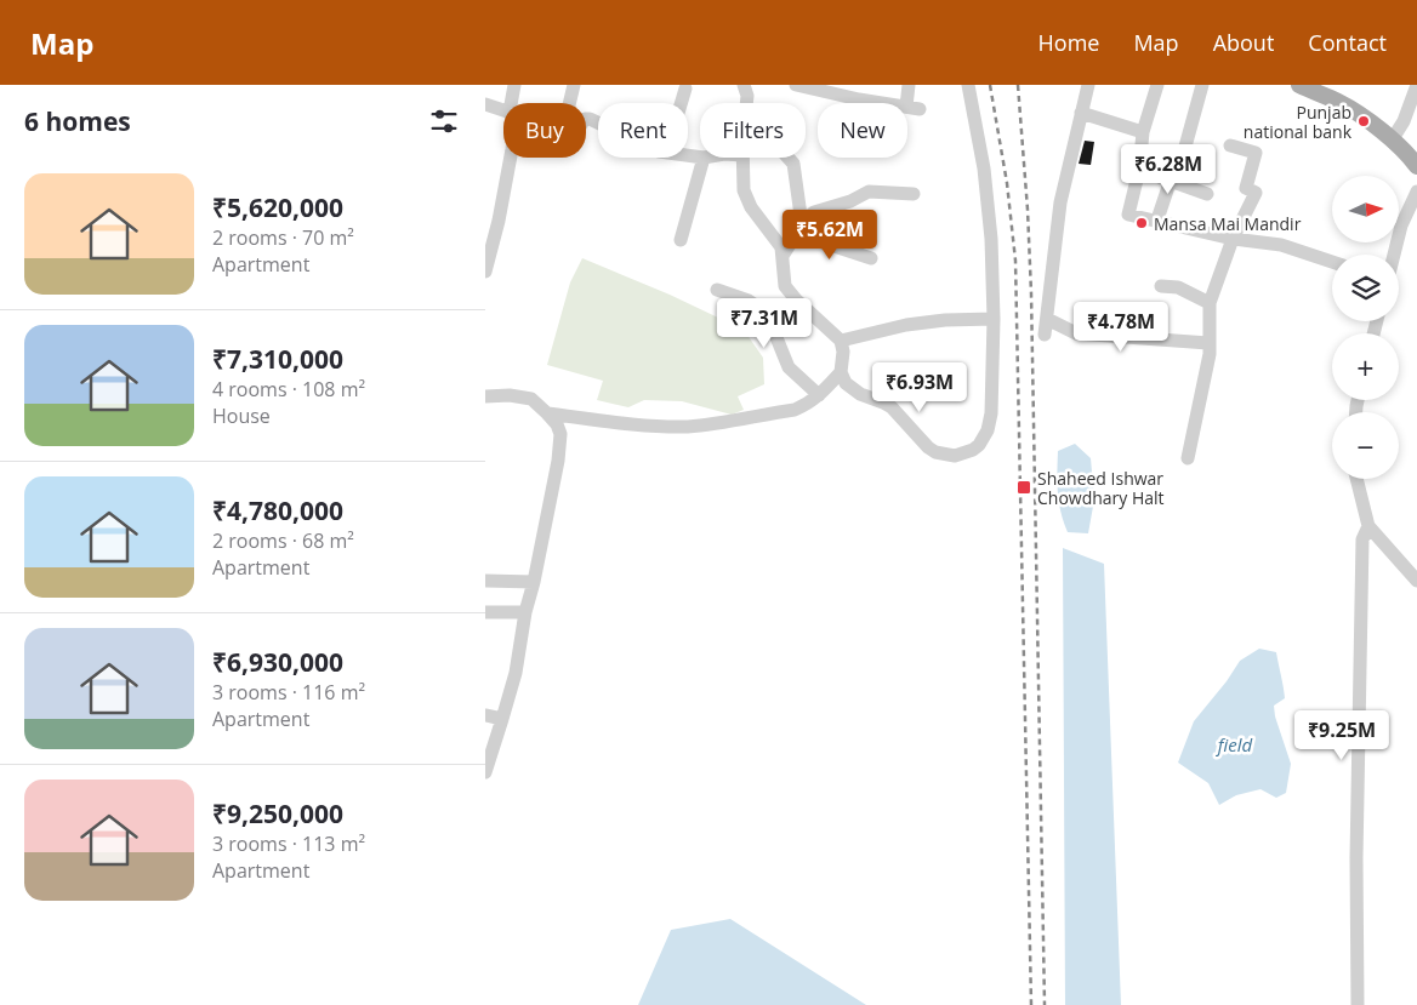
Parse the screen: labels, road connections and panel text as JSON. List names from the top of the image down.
{
  "water": ["field"],
  "places": {
    "other": ["Punjab national bank", "Mansa Mai Mandir"],
    "transit": ["Shaheed Ishwar Chowdhary Halt"]
  },
  "north": "right",
  "page": {
    "header": "Map",
    "nav": [
      "Home",
      "Map",
      "About",
      "Contact"
    ],
    "heading": "6 homes",
    "chip": [
      "Buy",
      "Rent",
      "Filters",
      "New"
    ],
    "price": [
      "₹6.28M",
      "₹5.62M",
      "₹7.31M",
      "₹4.78M",
      "₹6.93M",
      "₹9.25M"
    ],
    "list": [
      {
        "name": "₹5,620,000",
        "note": "2 rooms · 70 m² · Apartment"
      },
      {
        "name": "₹7,310,000",
        "note": "4 rooms · 108 m² · House"
      },
      {
        "name": "₹4,780,000",
        "note": "2 rooms · 68 m² · Apartment"
      },
      {
        "name": "₹6,930,000",
        "note": "3 rooms · 116 m² · Apartment"
      },
      {
        "name": "₹9,250,000",
        "note": "3 rooms · 113 m² · Apartment"
      }
    ],
    "map_buttons": ["+", "−"]
  }
}
